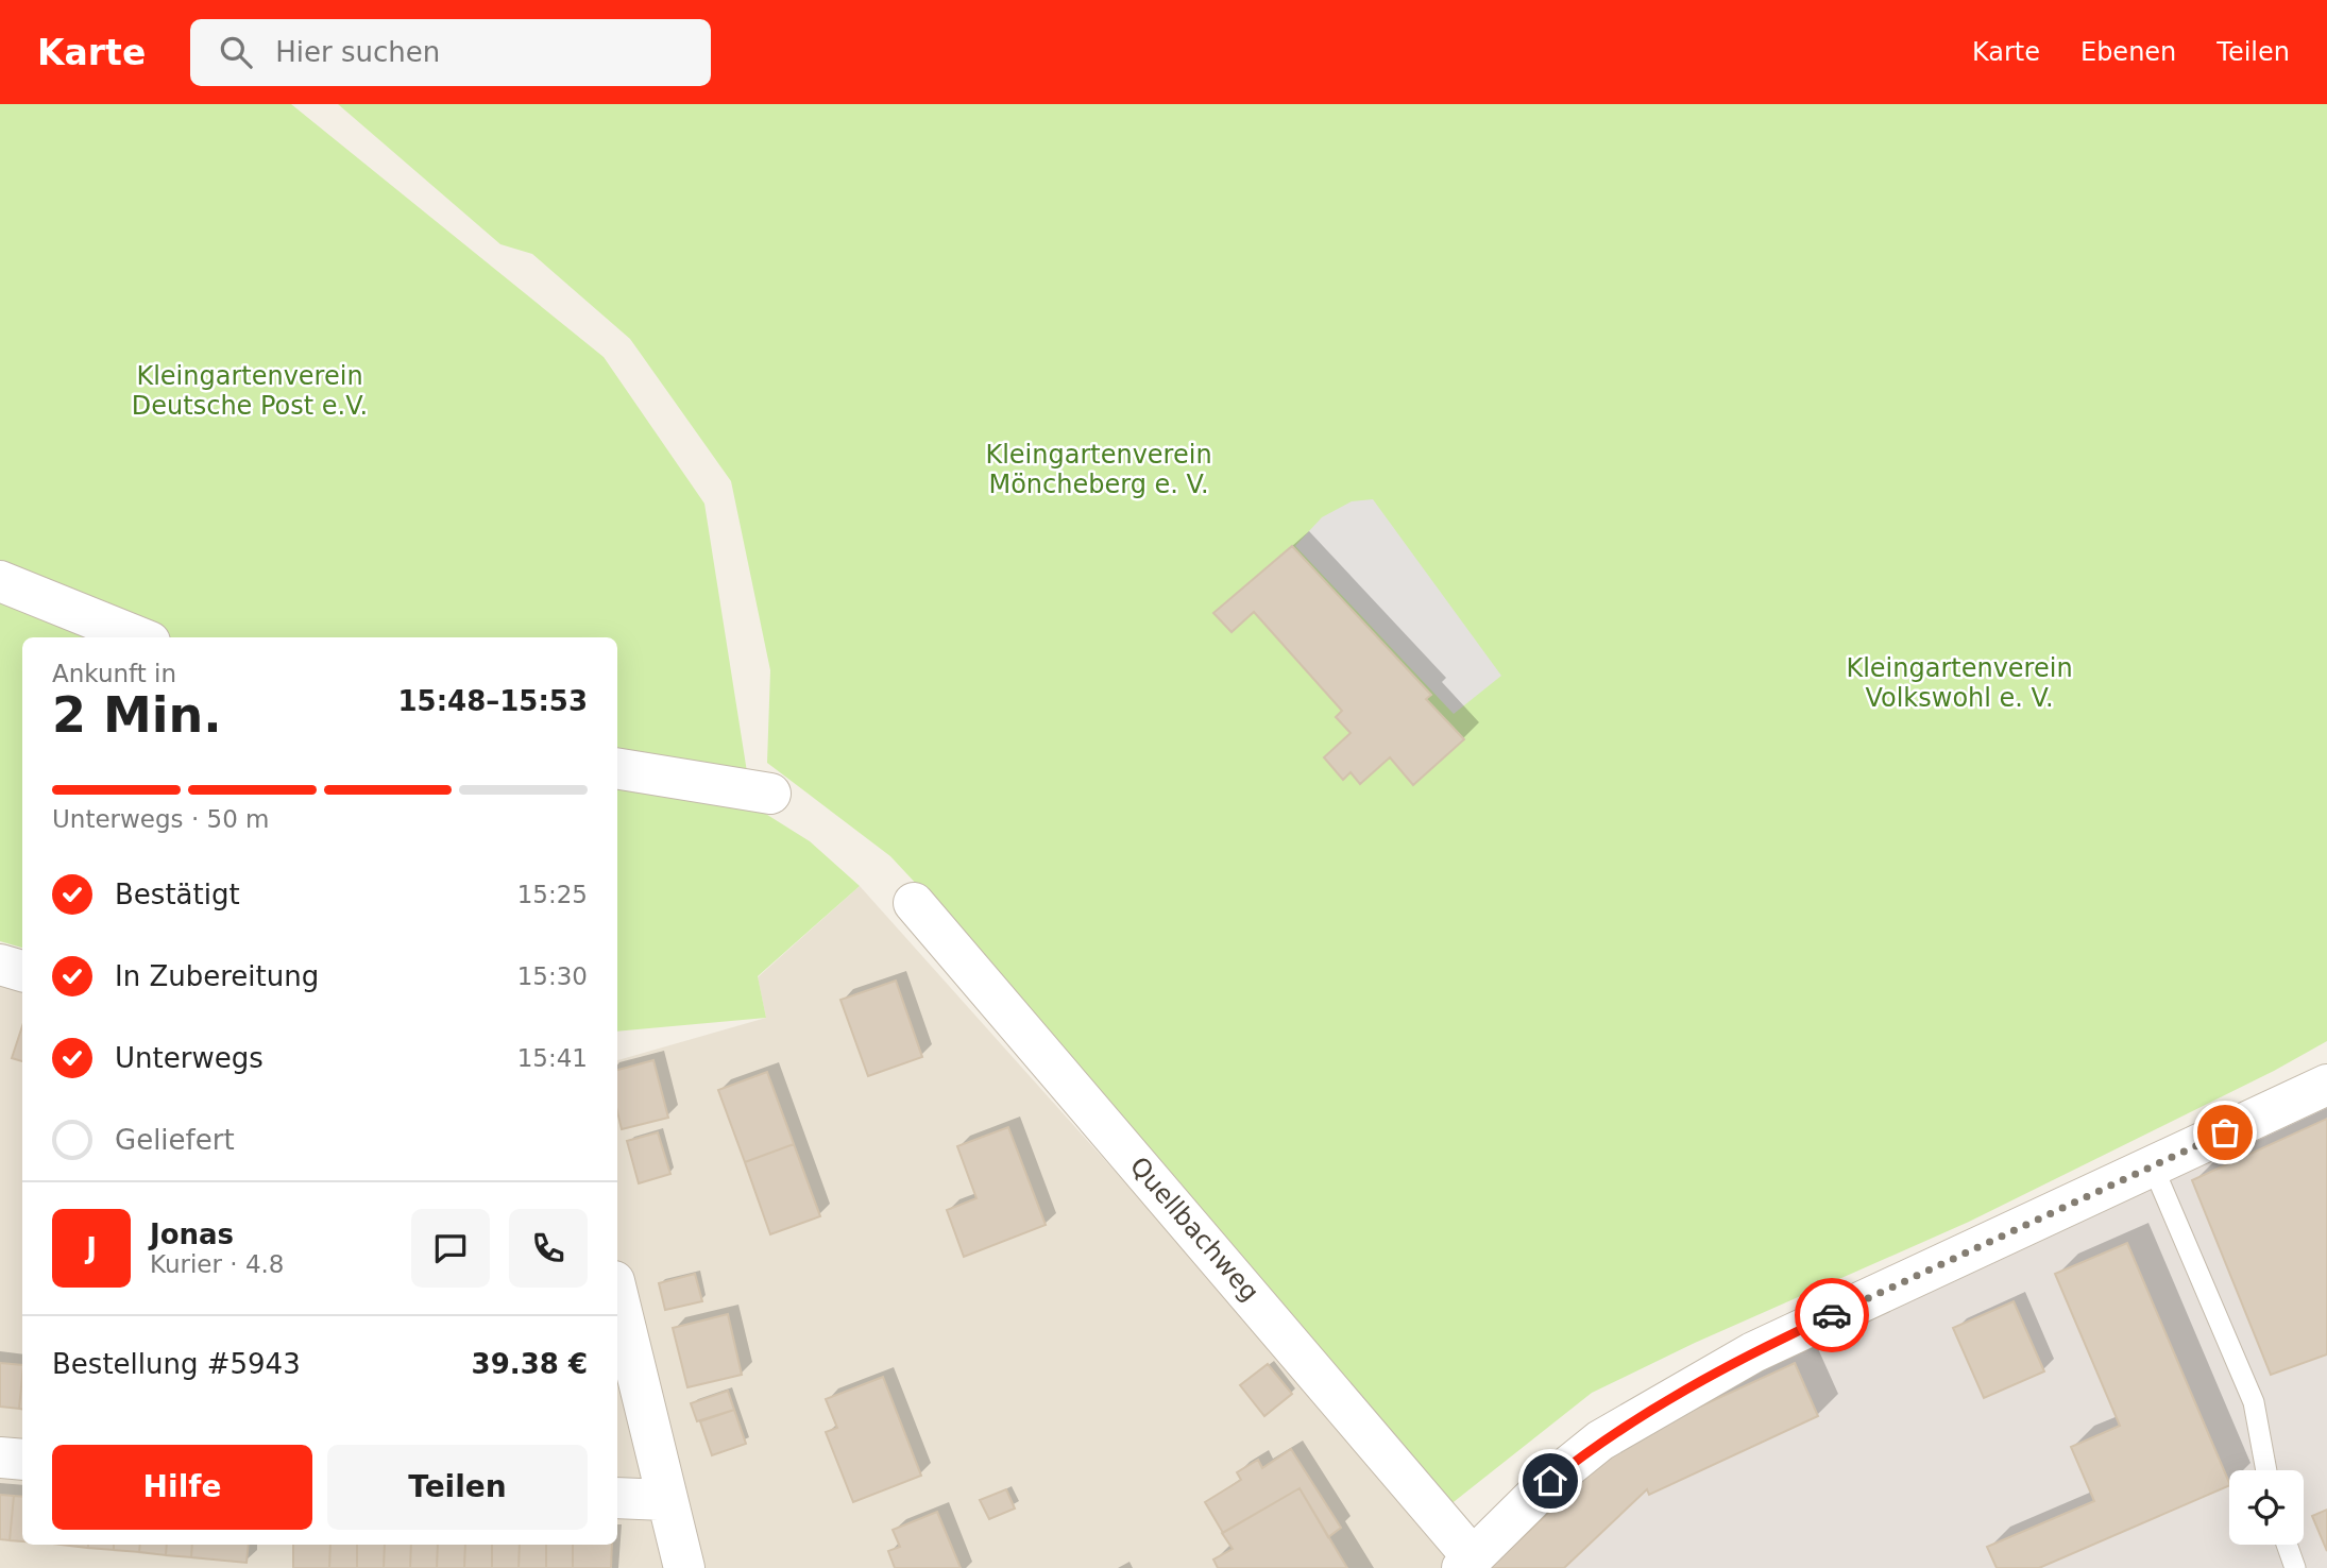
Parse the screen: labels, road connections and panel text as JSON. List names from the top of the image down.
{
  "streets": {
    "street": ["Quellbachweg"]
  },
  "parks": ["Kleingartenverein Deutsche Post e.V.", "Kleingartenverein Möncheberg e. V.", "Kleingartenverein Volkswohl e. V."],
  "page": {
    "header": "Karte",
    "search": "Hier suchen",
    "nav": ["Karte", "Ebenen", "Teilen"],
    "heading": ["2 Min.", "Ankunft in", "15:48–15:53"],
    "panel": [
      "Jonas",
      "Kurier · 4.8",
      "Bestellung #5943",
      "39.38 €"
    ],
    "bar": "Unterwegs · 50 m",
    "list": [
      ["Bestätigt", "15:25"],
      ["In Zubereitung", "15:30"],
      ["Unterwegs", "15:41"],
      "Geliefert"
    ],
    "round": "J",
    "buttons": ["Hilfe", "Teilen"]
  }
}
